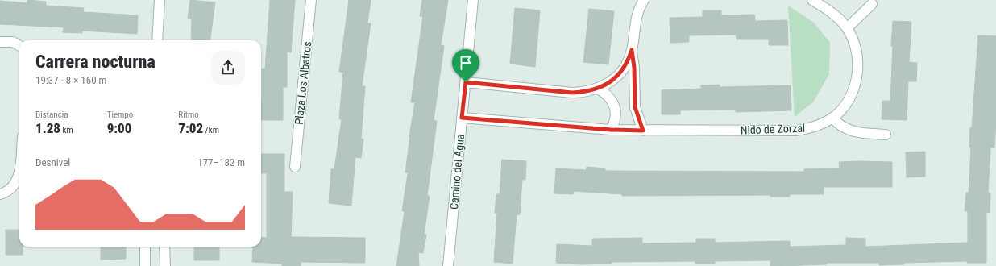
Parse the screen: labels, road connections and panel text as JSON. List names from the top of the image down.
{
  "streets": {
    "street": ["Plaza Los Albatros", "Nido de Zorzal", "Camino del Agua"]
  },
  "crossings": [
    ["Nido de Zorzal", "Camino del Agua"]
  ],
  "page": {
    "heading": ["Carrera nocturna", "19:37 · 8 × 160 m"],
    "stats": [
      ["Distancia", "1.28 km"],
      ["Tiempo", "9:00"],
      ["Ritmo", "7:02 /km"]
    ],
    "chart": ["Desnivel", "177–182 m"]
  }
}
